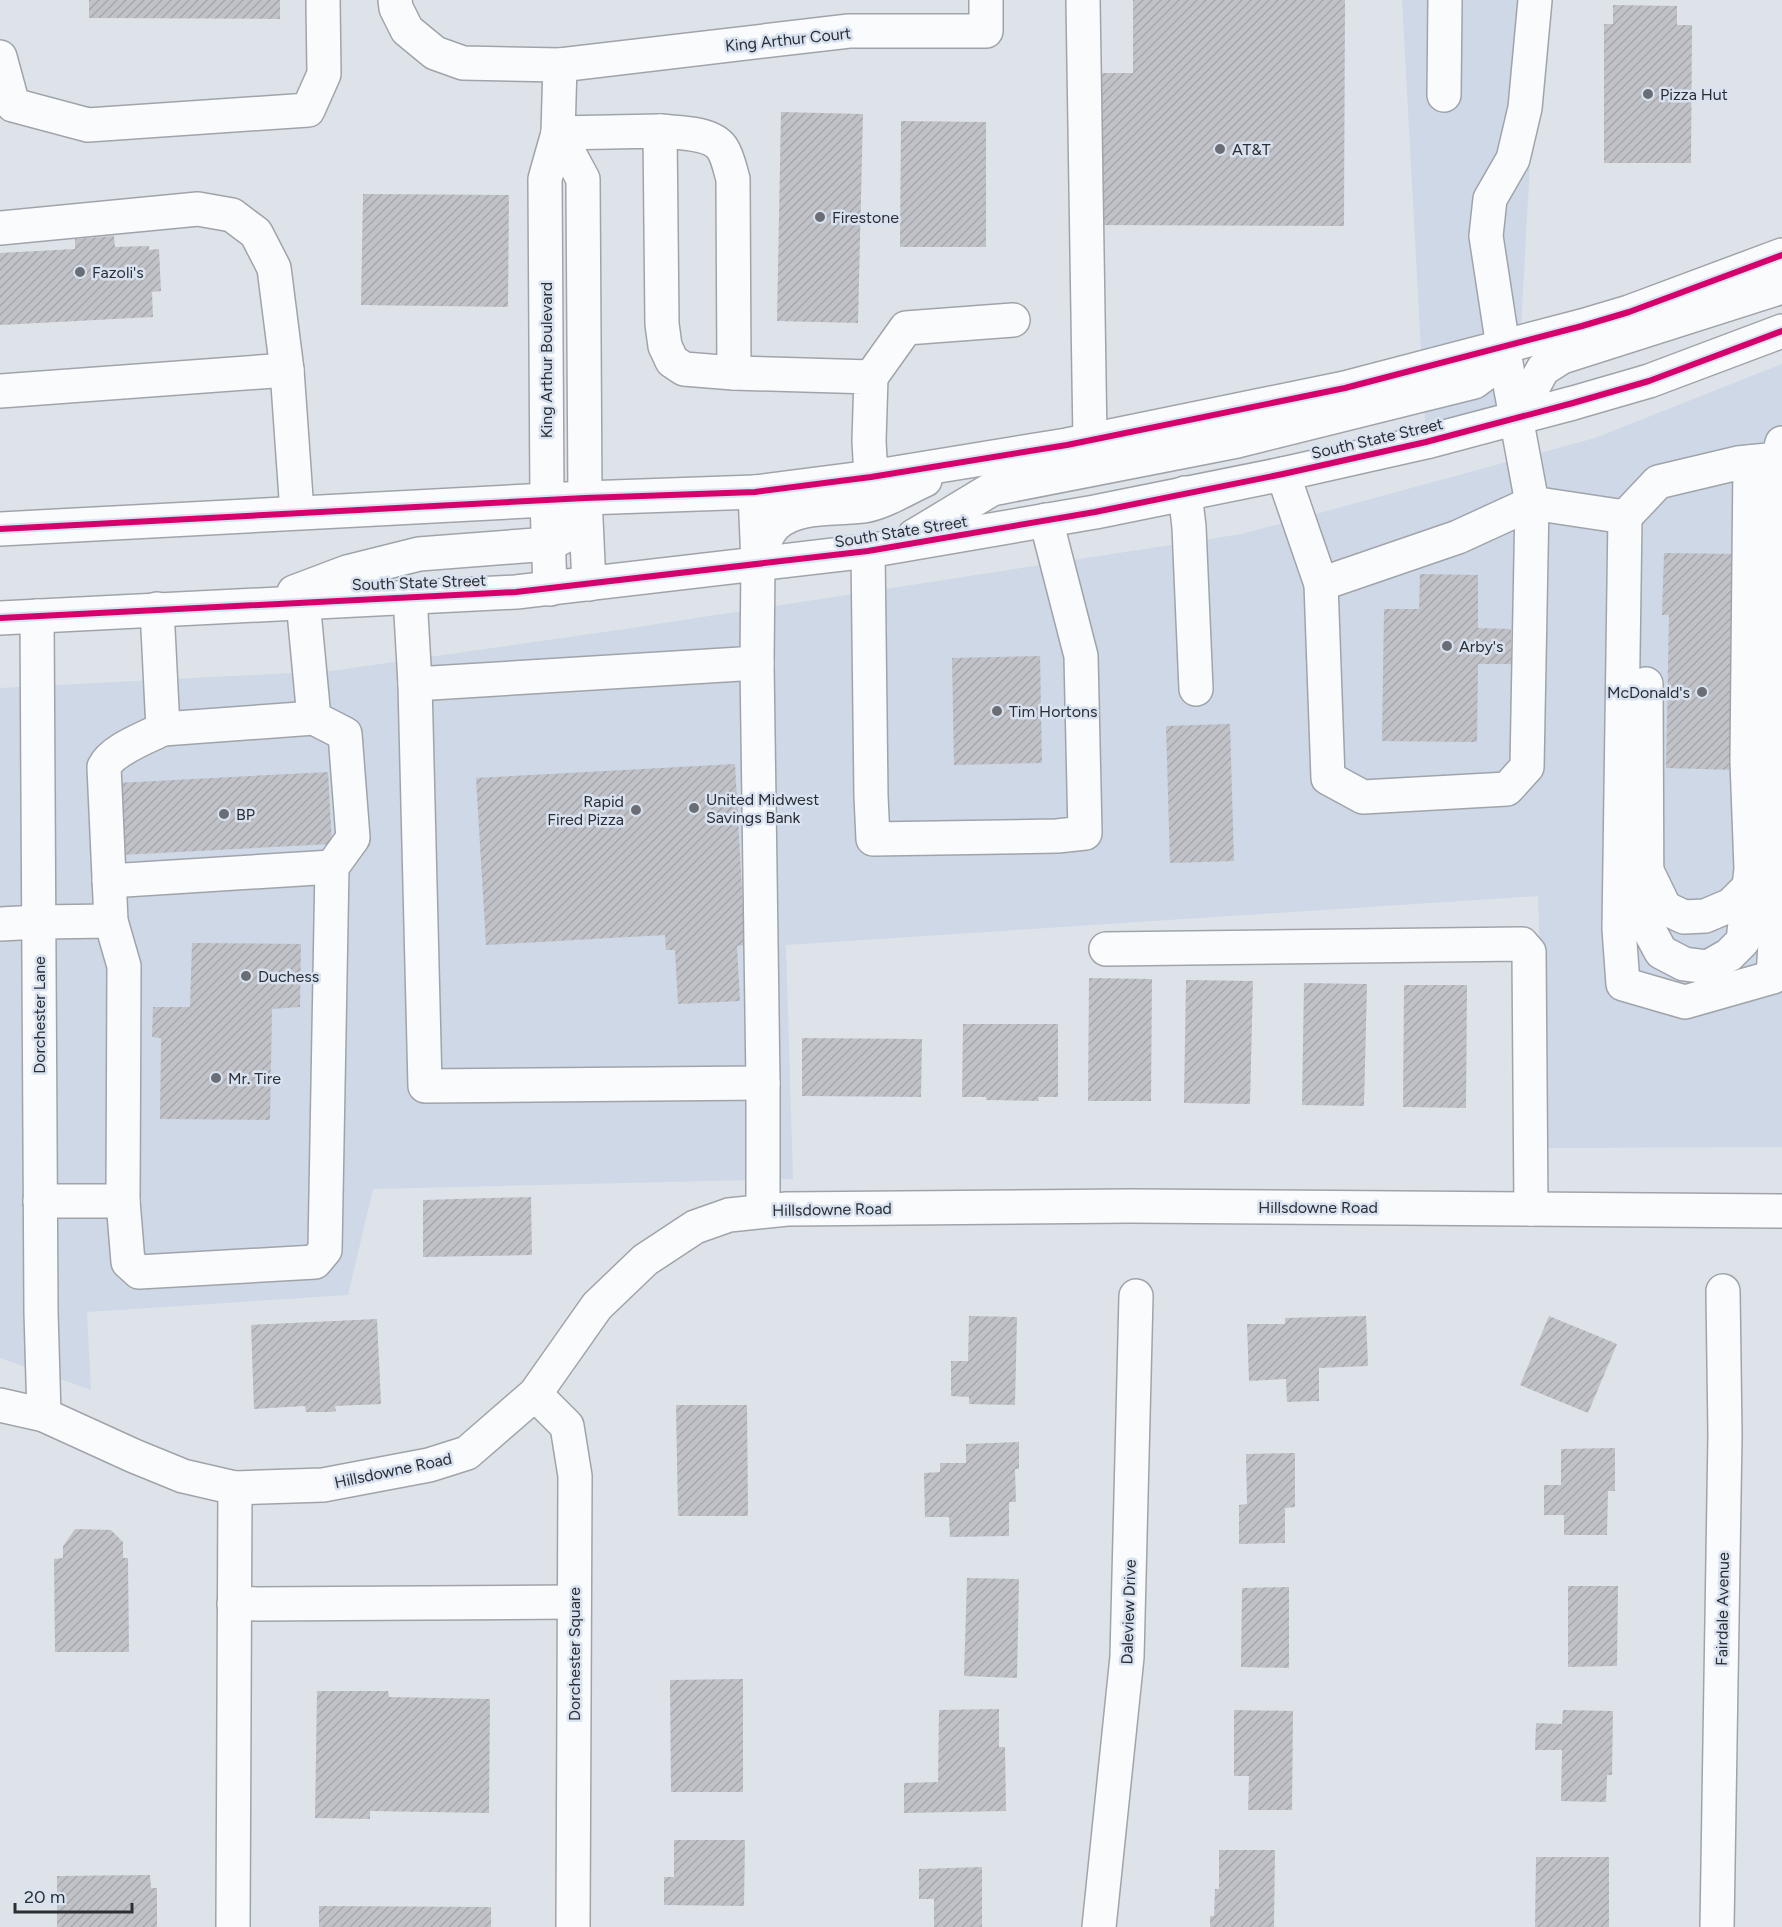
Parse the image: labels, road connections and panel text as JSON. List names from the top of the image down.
{
  "streets": {
    "street": [
      "King Arthur Court",
      "King Arthur Boulevard",
      "South State Street",
      "Dorchester Lane",
      "Hillsdowne Road",
      "Fairdale Avenue",
      "Daleview Drive",
      "Dorchester Square"
    ]
  },
  "crossings": [
    ["King Arthur Court", "King Arthur Boulevard"],
    ["King Arthur Boulevard", "South State Street"],
    ["South State Street", "Dorchester Lane"],
    ["Dorchester Lane", "Hillsdowne Road"],
    ["Hillsdowne Road", "Dorchester Square"]
  ],
  "places": [
    "Pizza Hut",
    "AT&T",
    "Firestone",
    "Fazoli's",
    "Arby's",
    "McDonald's",
    "Tim Hortons",
    "United Midwest Savings Bank",
    "Rapid Fired Pizza",
    "BP",
    "Duchess",
    "Mr. Tire"
  ],
  "scale_bar": "20 m"
}
